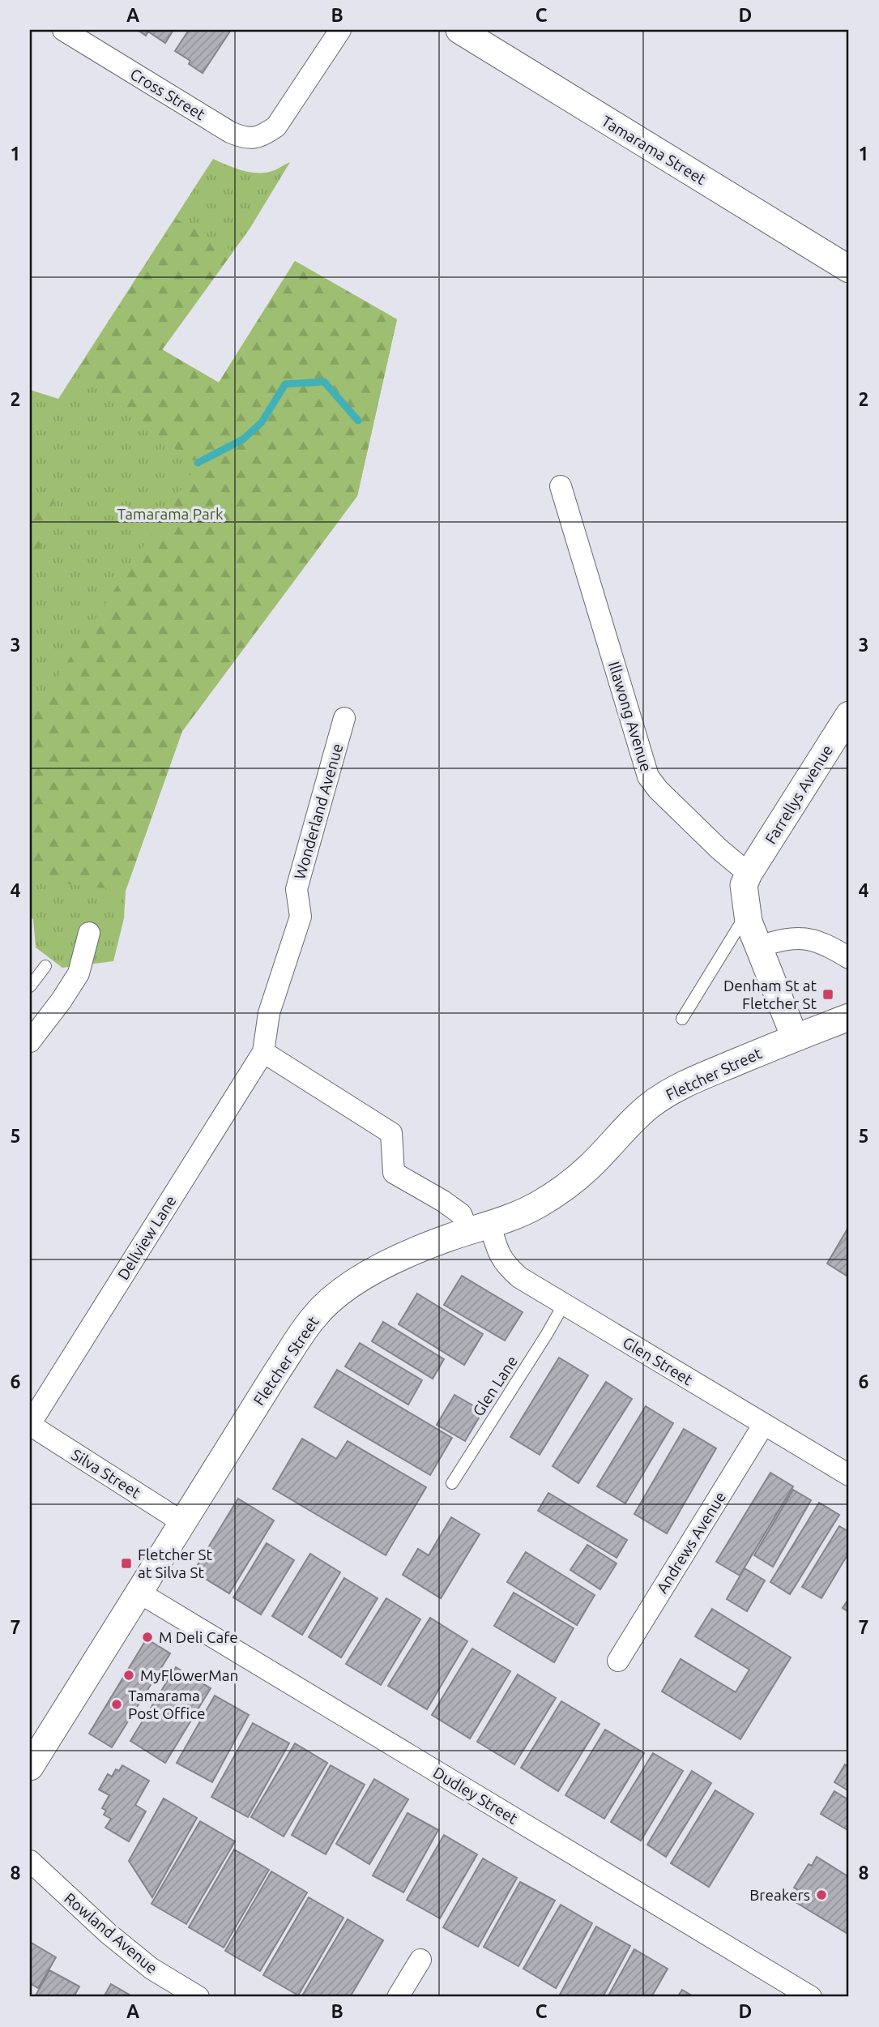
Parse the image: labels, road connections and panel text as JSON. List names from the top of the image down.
{
  "streets": {
    "street": [
      "Cross Street",
      "Tamarama Street",
      "Illawong Avenue",
      "Farrellys Avenue",
      "Wonderland Avenue",
      "Fletcher Street",
      "Dellview Lane",
      "Glen Street",
      "Silva Street",
      "Andrews Avenue",
      "Dudley Street",
      "Rowland Avenue"
    ],
    "lane": ["Glen Lane"]
  },
  "crossings": [
    ["Illawong Avenue", "Farrellys Avenue"],
    ["Wonderland Avenue", "Dellview Lane"],
    ["Fletcher Street", "Glen Street"],
    ["Fletcher Street", "Silva Street"],
    ["Fletcher Street", "Dudley Street"],
    ["Dellview Lane", "Silva Street"],
    ["Glen Street", "Glen Lane"],
    ["Glen Street", "Andrews Avenue"]
  ],
  "parks": ["Tamarama Park"],
  "places": {
    "transit": ["Denham St at Fletcher St", "Fletcher St at Silva St"],
    "other": [
      "M Deli Cafe",
      "MyFlowerMan",
      "Tamarama Post Office",
      "Breakers"
    ]
  },
  "grid": {
    "columns": [
      "A",
      "B",
      "C",
      "D"
    ],
    "rows": [
      "1",
      "2",
      "3",
      "4",
      "5",
      "6",
      "7",
      "8"
    ]
  }
}
